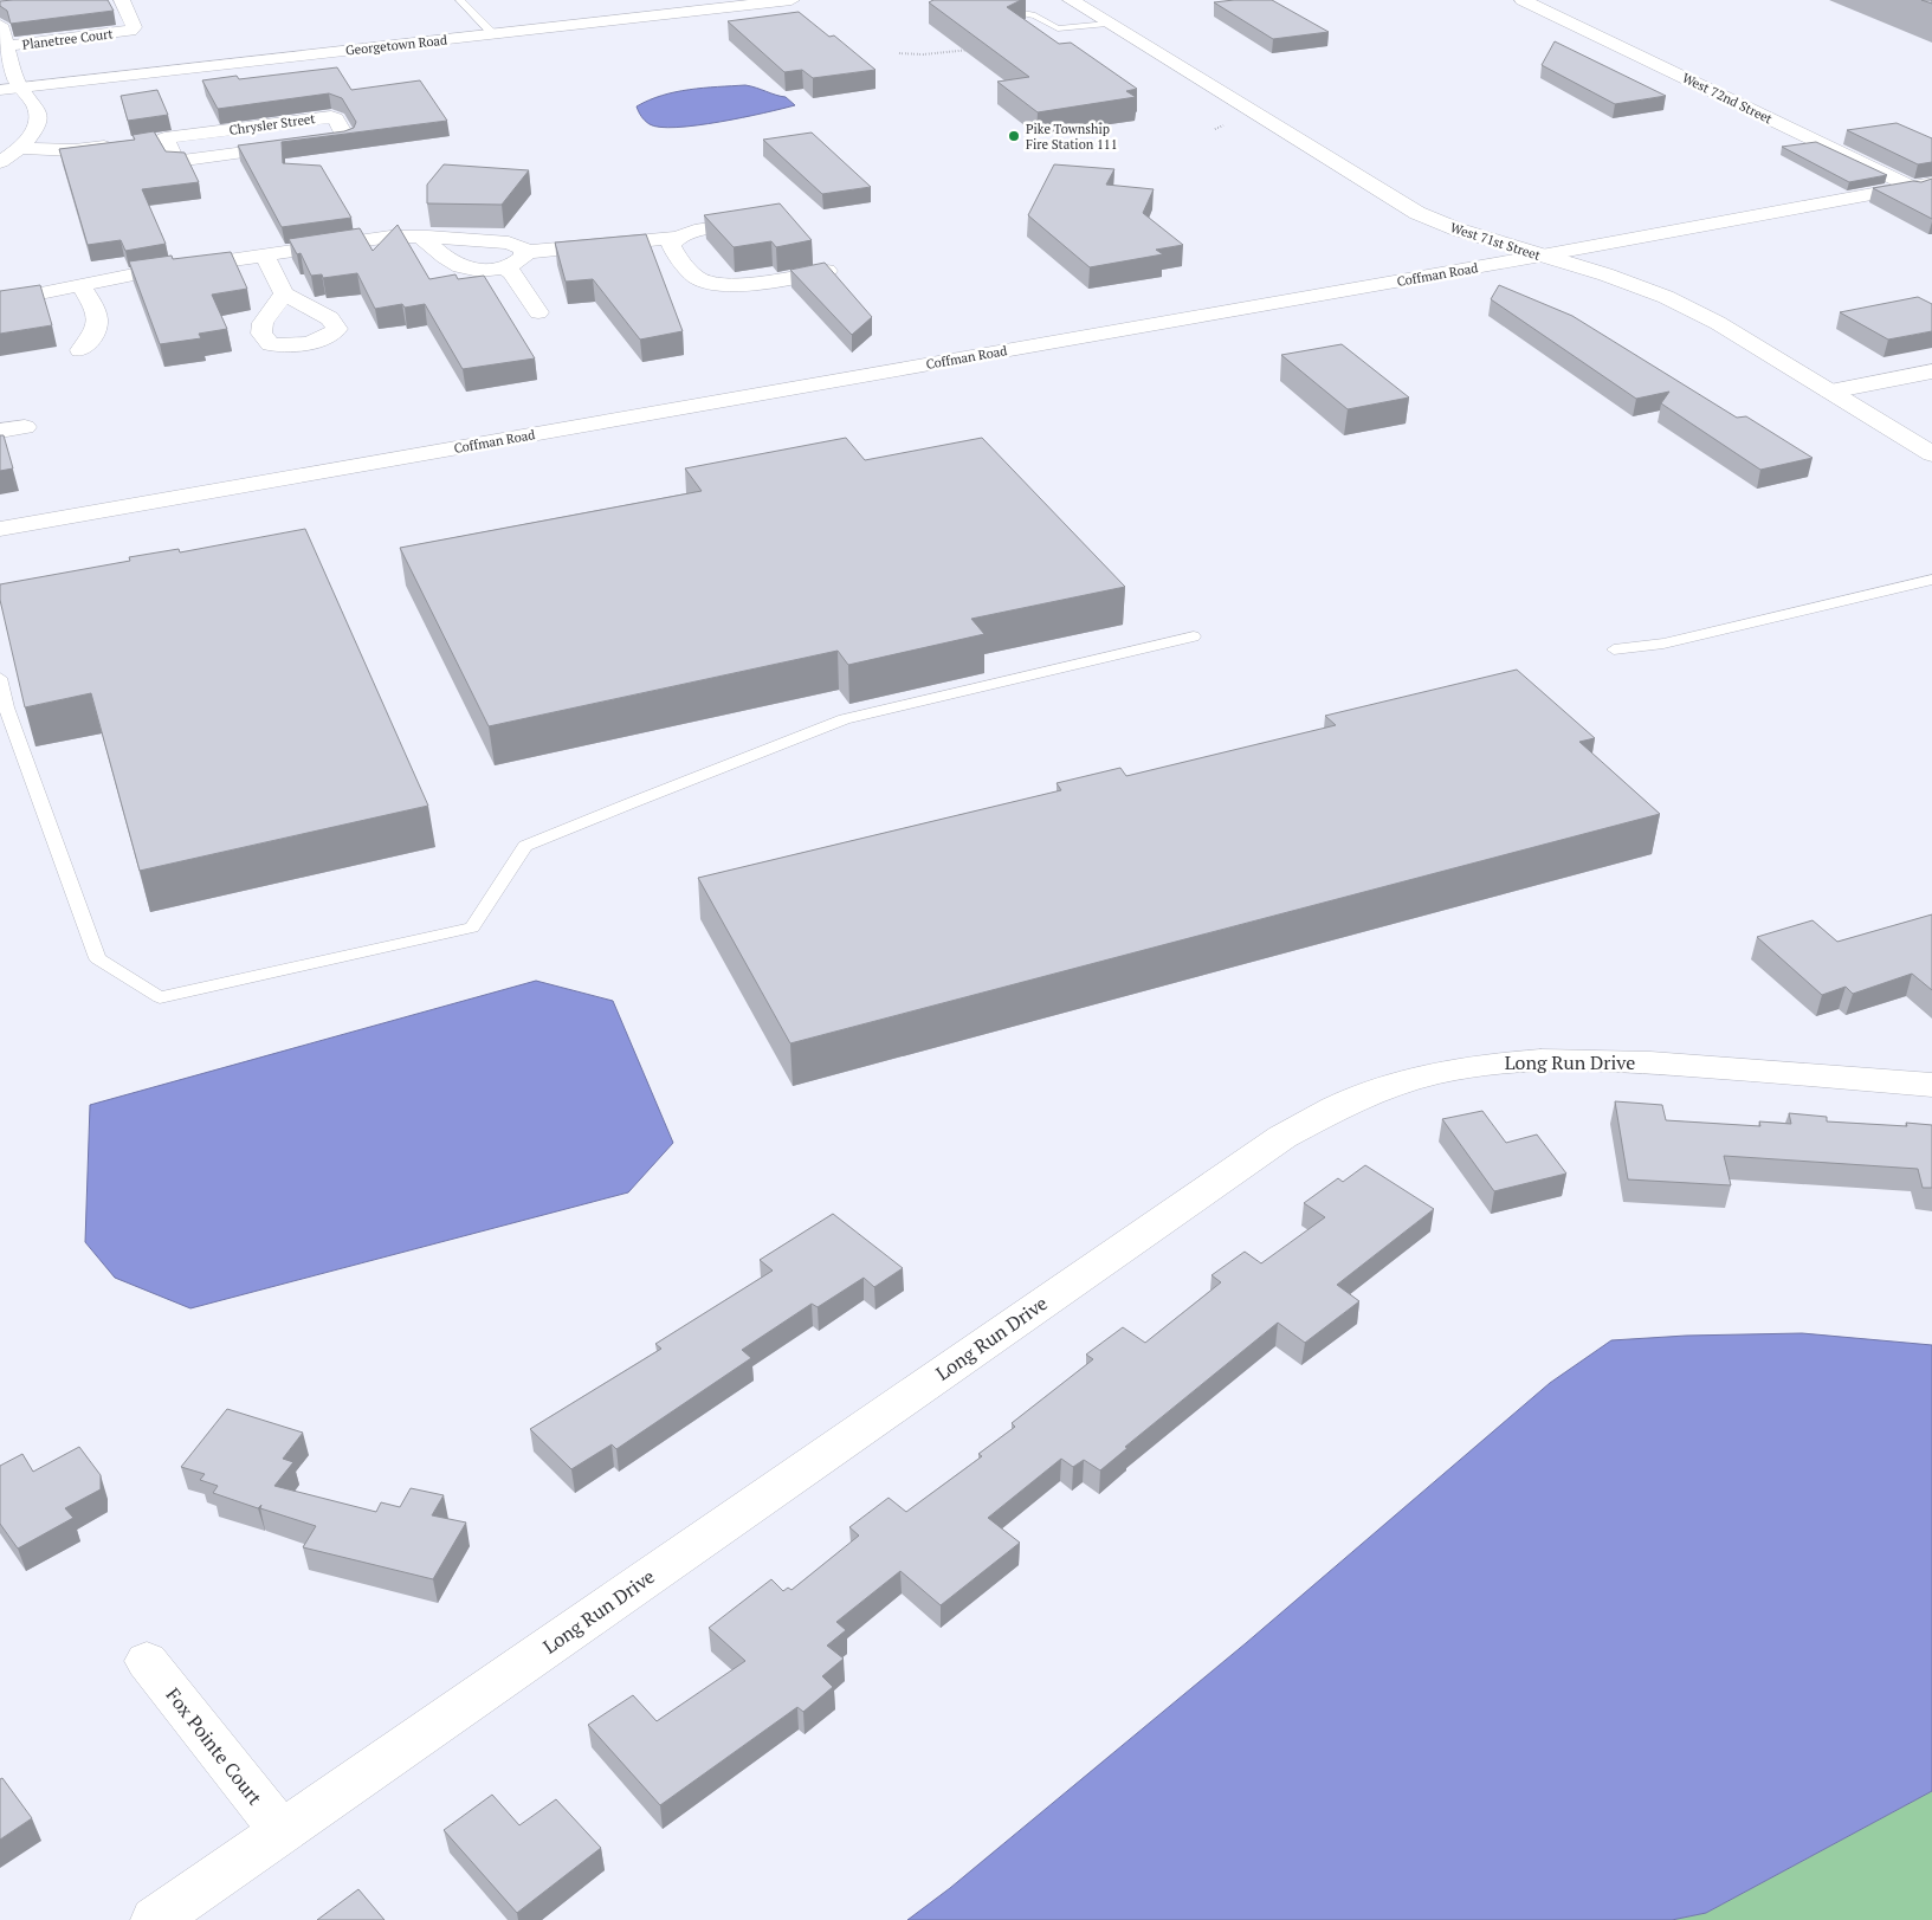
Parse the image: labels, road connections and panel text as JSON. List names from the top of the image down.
{
  "streets": {
    "street": [
      "Planetree Court",
      "Georgetown Road",
      "West 72nd Street",
      "Chrysler Street",
      "West 71st Street",
      "Coffman Road",
      "Long Run Drive",
      "Fox Pointe Court"
    ]
  },
  "crossings": [
    ["Planetree Court", "Georgetown Road"],
    ["West 72nd Street", "Coffman Road"],
    ["West 71st Street", "Coffman Road"],
    ["Long Run Drive", "Fox Pointe Court"]
  ],
  "places": ["Pike Township Fire Station 111"]
}
